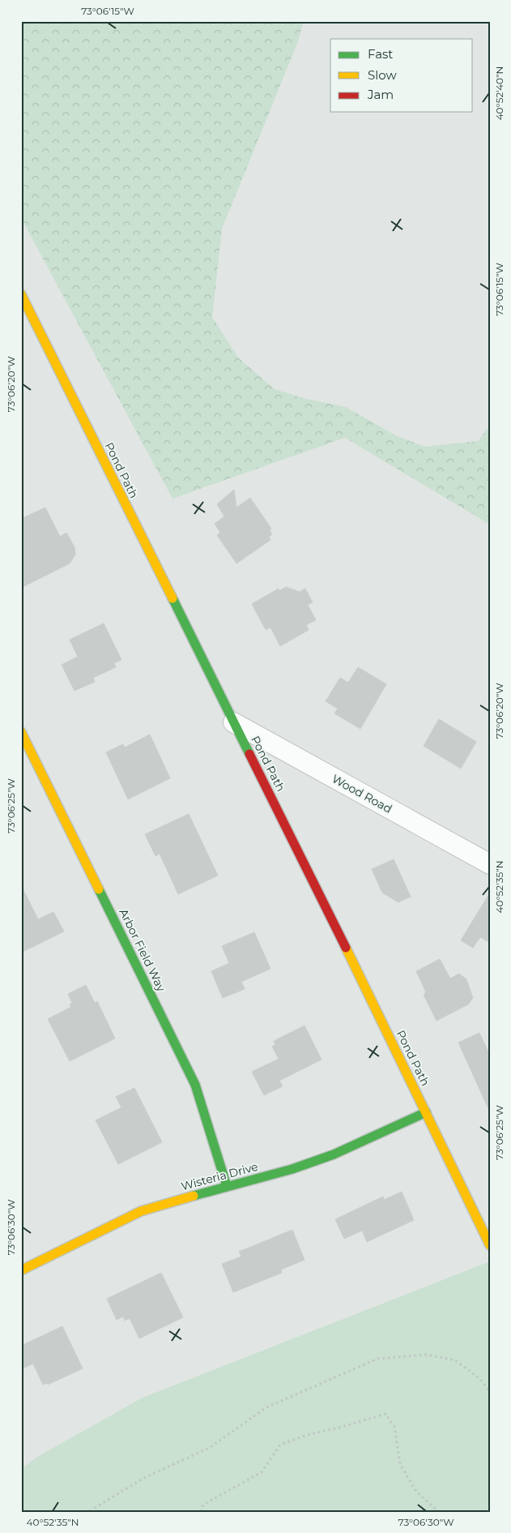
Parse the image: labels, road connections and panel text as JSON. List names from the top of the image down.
{
  "streets": {
    "street": [
      "Pond Path",
      "Wood Road",
      "Arbor Field Way",
      "Wisteria Drive"
    ]
  },
  "crossings": [
    ["Pond Path", "Wood Road"],
    ["Pond Path", "Wisteria Drive"],
    ["Arbor Field Way", "Wisteria Drive"]
  ],
  "legend": ["Fast", "Slow", "Jam"],
  "coordinates": [
    "73°06'15\"W",
    "40°52'40\"N",
    "73°06'20\"W",
    "73°06'25\"W",
    "40°52'35\"N",
    "73°06'30\"W"
  ]
}
